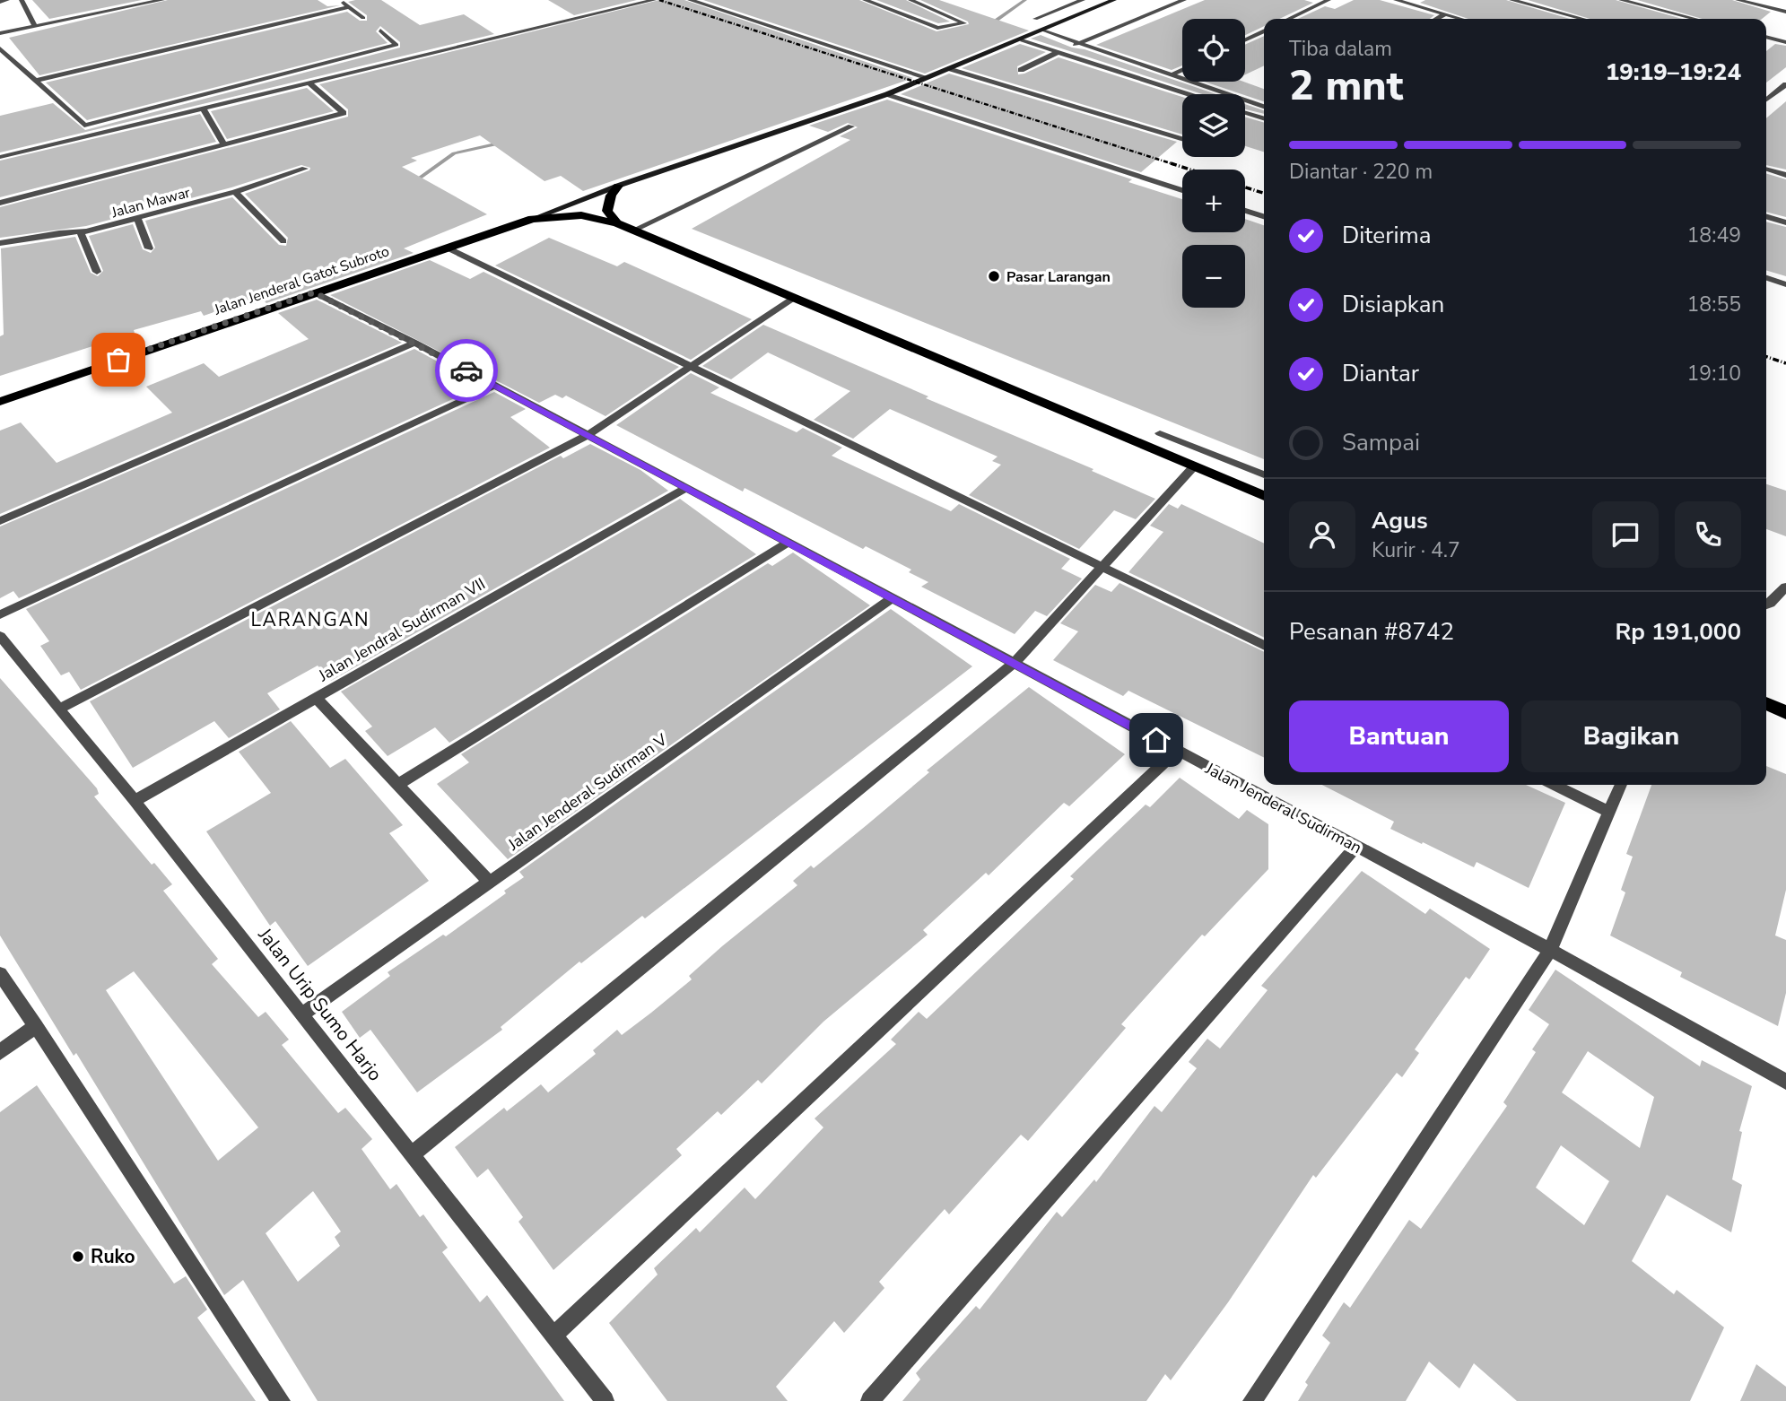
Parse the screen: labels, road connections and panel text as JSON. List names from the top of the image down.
{
  "streets": {
    "highway": ["Jalan Jenderal Gatot Subroto"],
    "street": [
      "Jalan Mawar",
      "Jalan Jendral Sudirman VII",
      "Jalan Jenderal Sudirman V",
      "Jalan Jenderal Sudirman",
      "Jalan Urip Sumo Harjo"
    ]
  },
  "crossings": [
    ["Jalan Jenderal Gatot Subroto", "Jalan Jenderal Sudirman"],
    ["Jalan Jendral Sudirman VII", "Jalan Jenderal Sudirman"],
    ["Jalan Jendral Sudirman VII", "Jalan Urip Sumo Harjo"],
    ["Jalan Jenderal Sudirman V", "Jalan Jenderal Sudirman"],
    ["Jalan Jenderal Sudirman V", "Jalan Urip Sumo Harjo"]
  ],
  "districts": ["LARANGAN"],
  "places": ["Pasar Larangan", "Ruko"],
  "page": {
    "map_buttons": ["+", "−"],
    "heading": ["2 mnt", "Tiba dalam", "19:19–19:24"],
    "panel": [
      "Agus",
      "Kurir · 4.7",
      "Pesanan #8742",
      "Rp 191,000"
    ],
    "bar": "Diantar · 220 m",
    "list": [
      ["Diterima", "18:49"],
      ["Disiapkan", "18:55"],
      ["Diantar", "19:10"],
      "Sampai"
    ],
    "buttons": ["Bantuan", "Bagikan"]
  }
}
